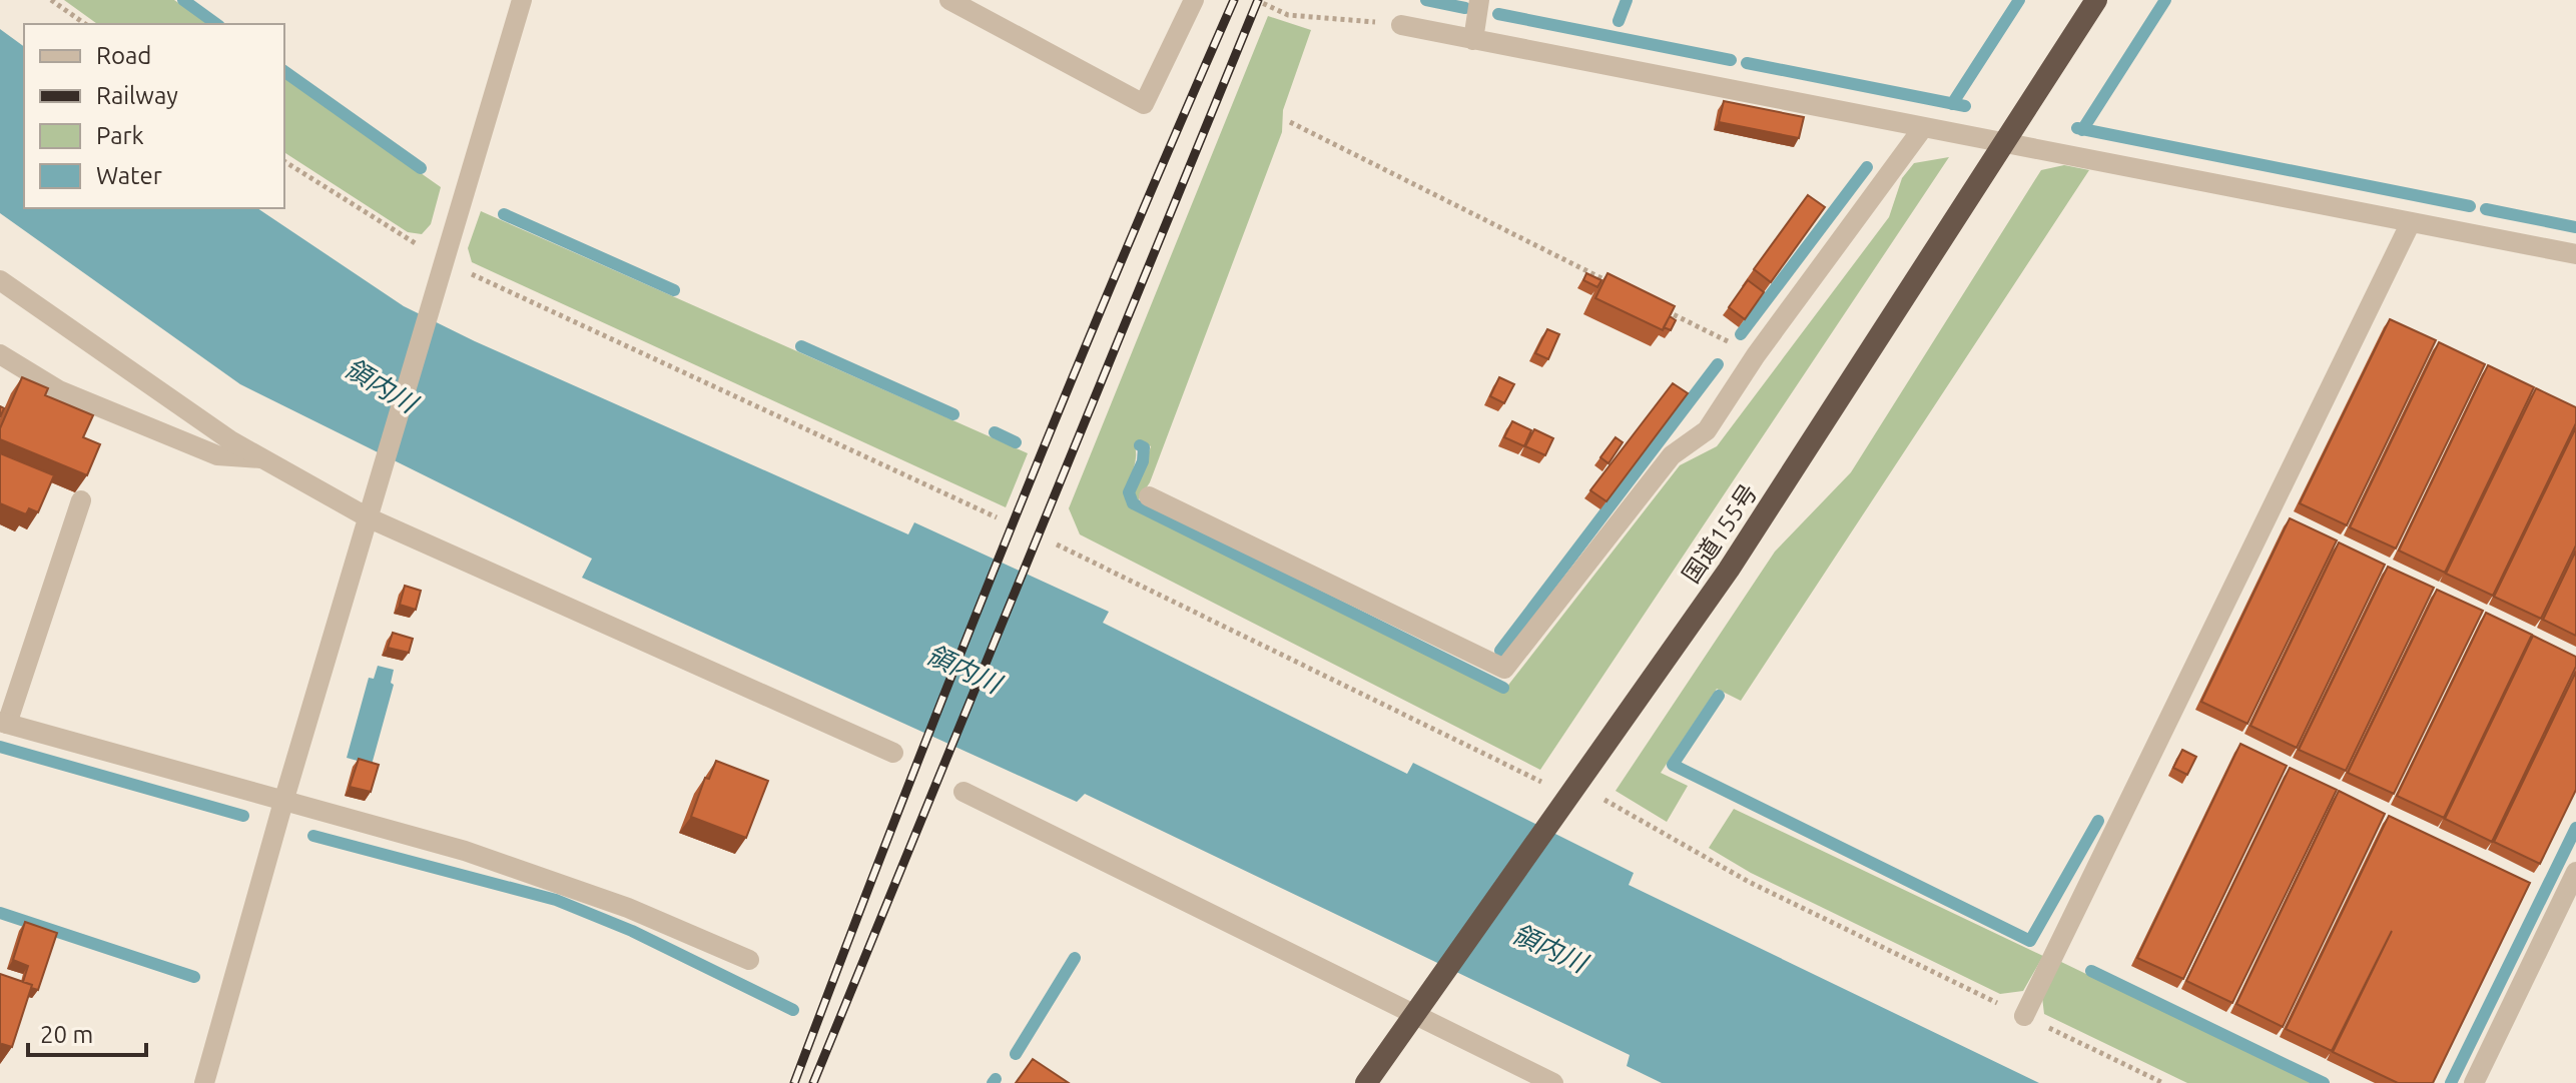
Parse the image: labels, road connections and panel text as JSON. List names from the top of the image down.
{
  "streets": {
    "highway": ["国道155号"]
  },
  "water": ["領内川"],
  "legend": [
    "Road",
    "Railway",
    "Park",
    "Water"
  ],
  "scale_bar": "20 m"
}
